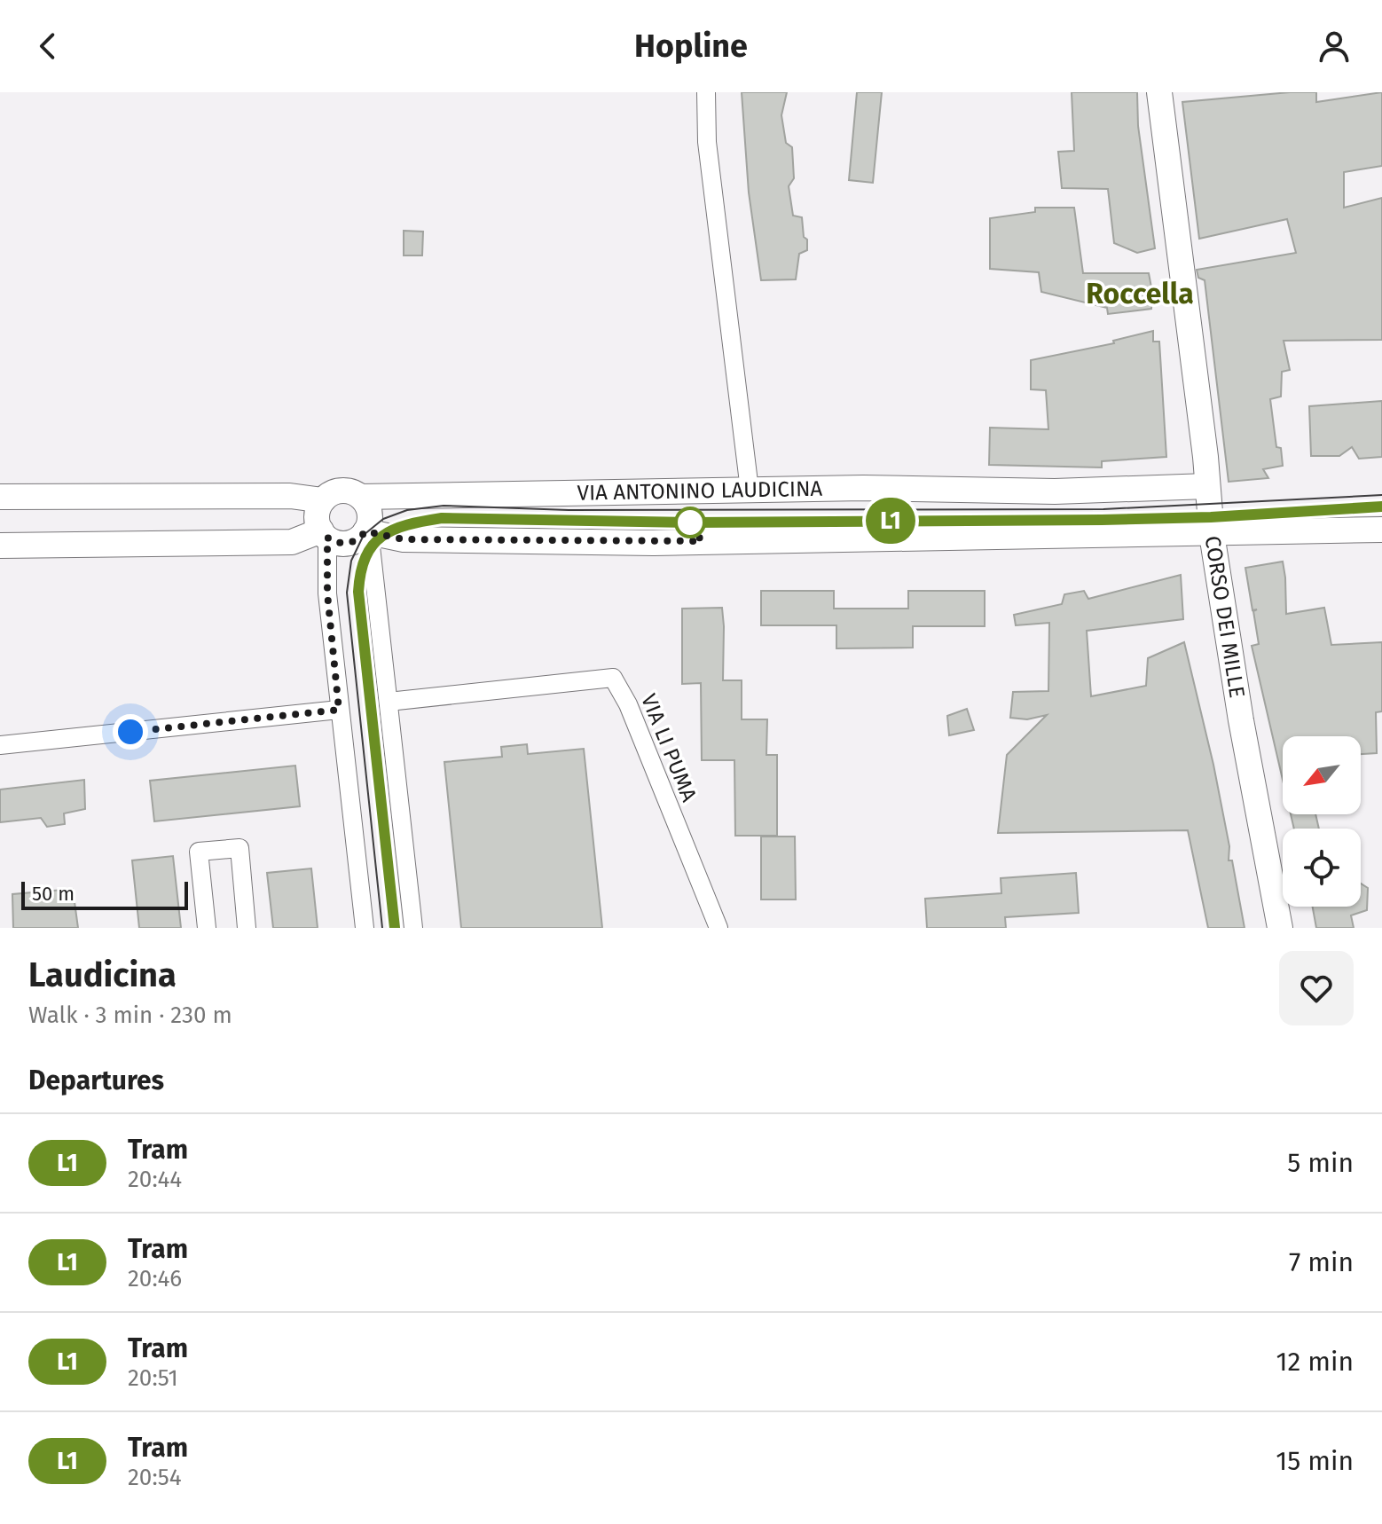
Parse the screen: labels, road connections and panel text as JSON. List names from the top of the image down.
{
  "streets": {
    "street": ["VIA ANTONINO LAUDICINA", "CORSO DEI MILLE", "VIA LI PUMA"]
  },
  "crossings": [
    ["VIA ANTONINO LAUDICINA", "CORSO DEI MILLE"]
  ],
  "districts": ["Roccella"],
  "lines": ["tram line L1"],
  "scale_bar": "50 m",
  "north": "bottom left",
  "page": {
    "header": "Hopline",
    "on_map": "L1",
    "scale": "50 m",
    "heading": [
      ["Laudicina", "Walk · 3 min · 230 m"],
      "Departures"
    ],
    "list": [
      {
        "mark": "L1",
        "name": "Tram",
        "note": "20:44",
        "value": "5 min"
      },
      {
        "mark": "L1",
        "name": "Tram",
        "note": "20:46",
        "value": "7 min"
      },
      {
        "mark": "L1",
        "name": "Tram",
        "note": "20:51",
        "value": "12 min"
      },
      {
        "mark": "L1",
        "name": "Tram",
        "note": "20:54",
        "value": "15 min"
      }
    ]
  }
}
